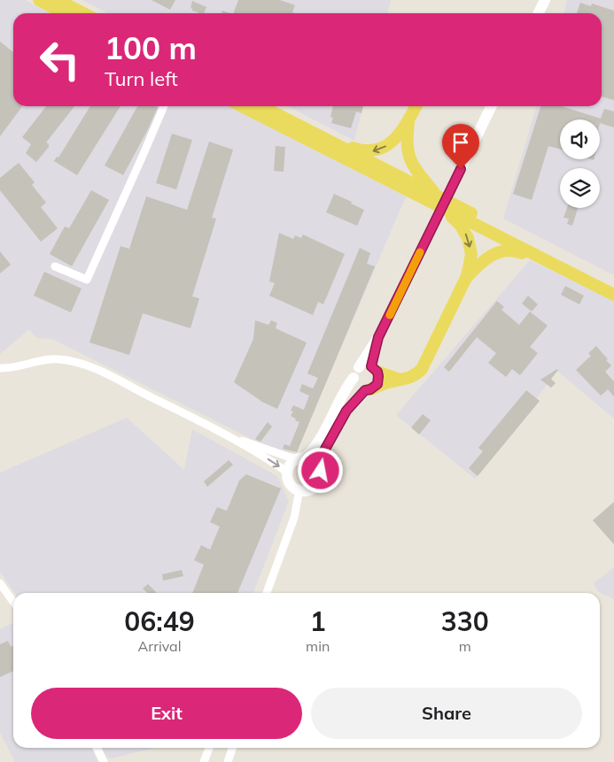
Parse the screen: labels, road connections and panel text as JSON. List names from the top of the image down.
{
  "page": {
    "turn": ["100 m", "Turn left"],
    "eta": [
      "06:49",
      "Arrival",
      "1",
      "min",
      "330",
      "m"
    ],
    "buttons": ["Exit", "Share"]
  }
}
